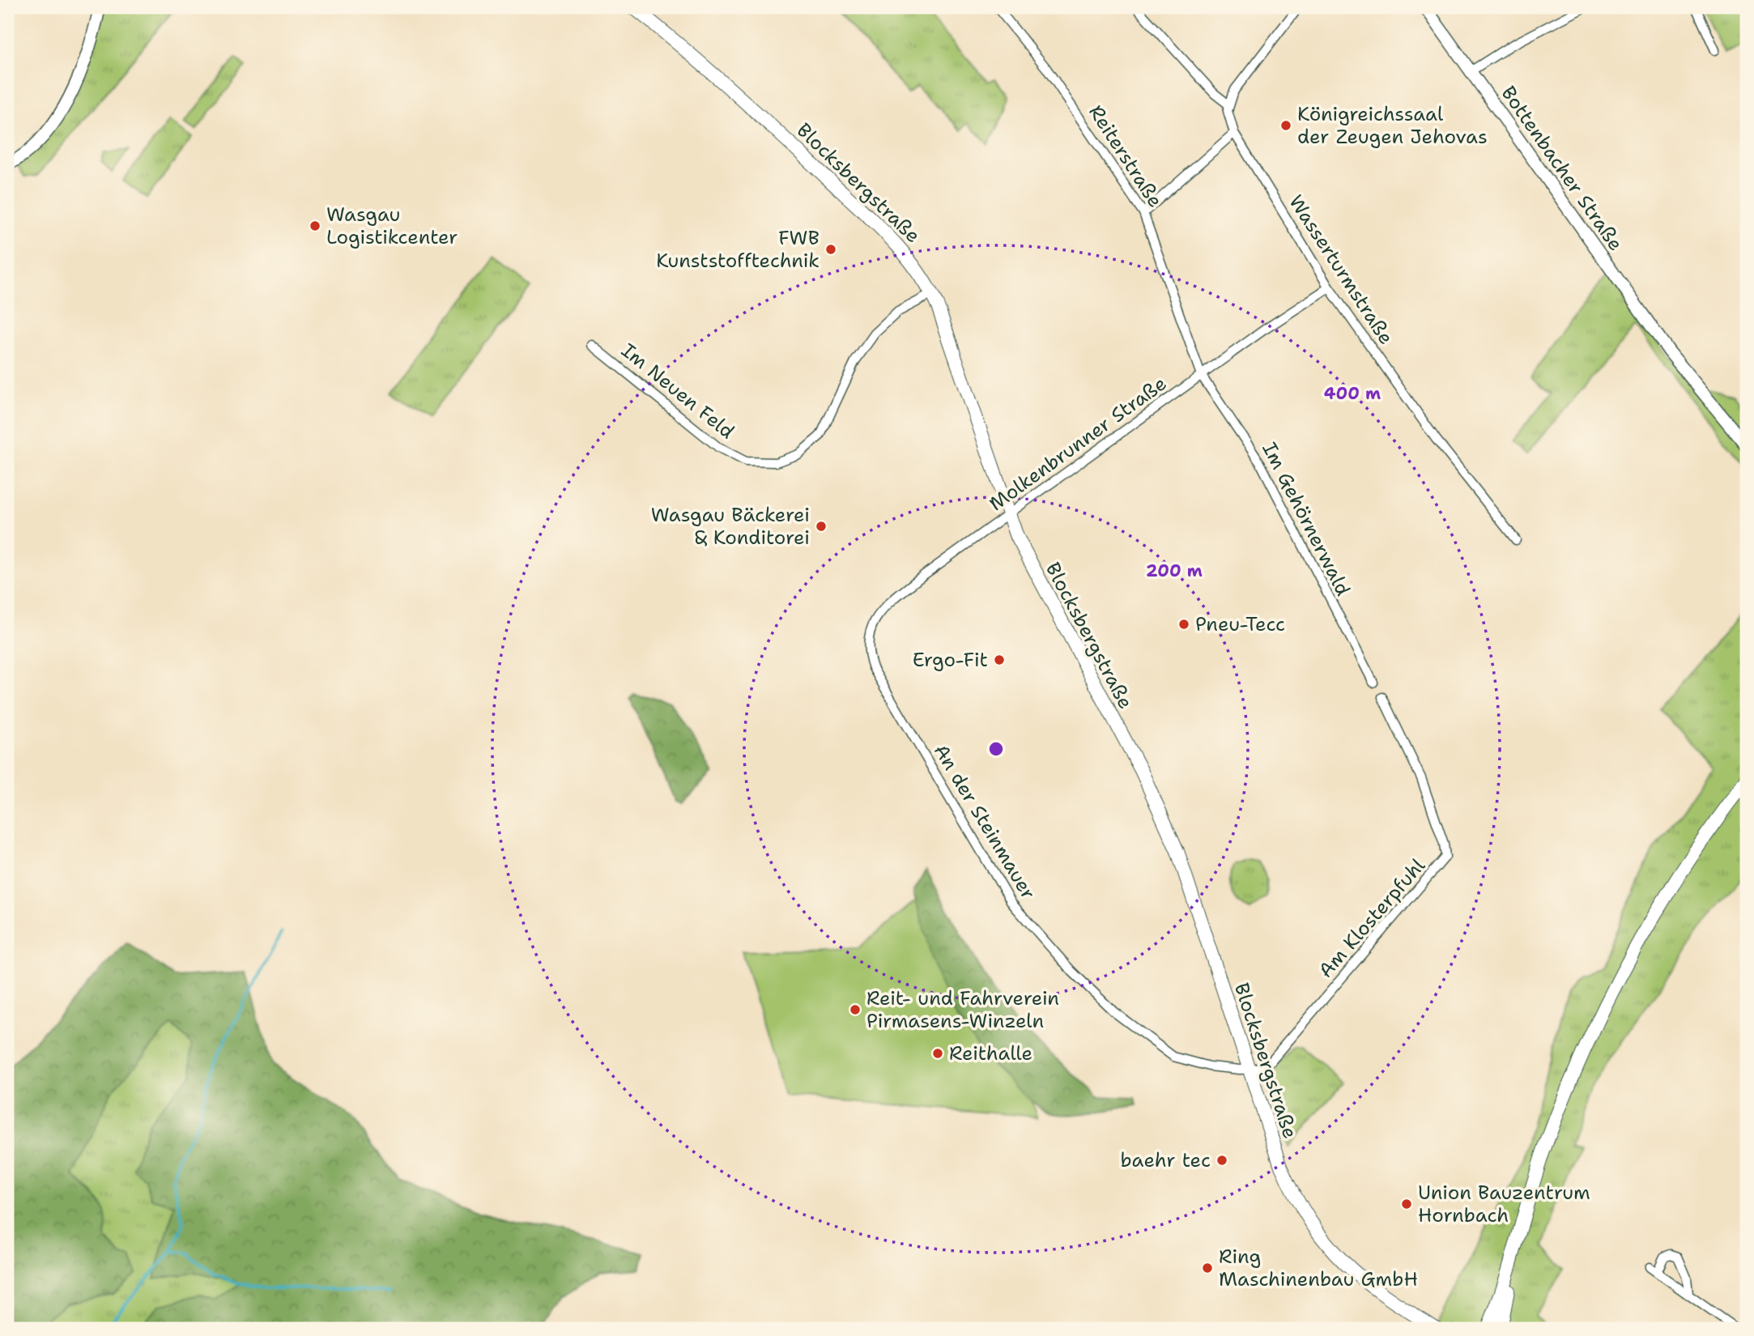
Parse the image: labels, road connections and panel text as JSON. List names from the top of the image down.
{
  "streets": {
    "main road": ["Blocksbergstraße"],
    "street": [
      "Reiterstraße",
      "Bottenbacher Straße",
      "Wasserturmstraße",
      "Im Neuen Feld",
      "Molkenbrunner Straße",
      "Im Gehörnerwald",
      "An der Steinmauer",
      "Am Klosterpfuhl"
    ]
  },
  "crossings": [
    ["Reiterstraße", "Molkenbrunner Straße"],
    ["Reiterstraße", "Im Gehörnerwald"],
    ["Blocksbergstraße", "Im Neuen Feld"],
    ["Blocksbergstraße", "Molkenbrunner Straße"],
    ["Blocksbergstraße", "An der Steinmauer"],
    ["Blocksbergstraße", "Am Klosterpfuhl"],
    ["Wasserturmstraße", "Molkenbrunner Straße"],
    ["Molkenbrunner Straße", "Im Gehörnerwald"],
    ["Molkenbrunner Straße", "An der Steinmauer"],
    ["An der Steinmauer", "Am Klosterpfuhl"]
  ],
  "places": [
    "Königreichssaal der Zeugen Jehovas",
    "Wasgau Logistikcenter",
    "FWB Kunststofftechnik",
    "Wasgau Bäckerei & Konditorei",
    "Pneu-Tecc",
    "Ergo-Fit",
    "Reit- und Fahrverein Pirmasens-Winzeln",
    "Reithalle",
    "baehr tec",
    "Union Bauzentrum Hornbach",
    "Ring Maschinenbau GmbH"
  ],
  "rings": ["400 m", "200 m"]
}
